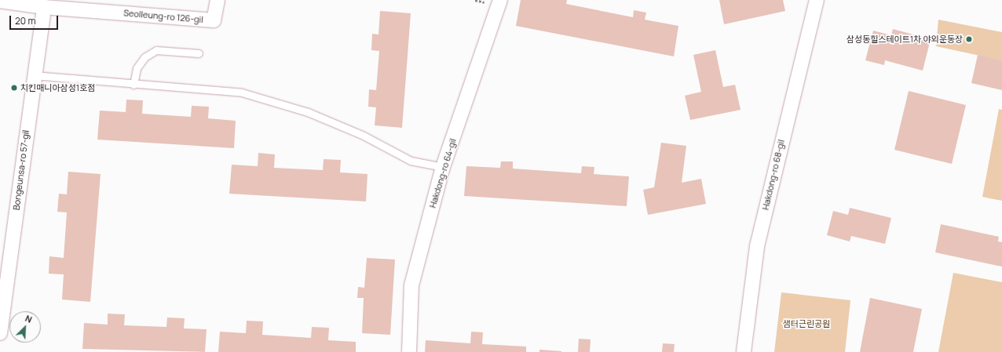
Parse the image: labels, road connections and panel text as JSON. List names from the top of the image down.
{
  "streets": {
    "street": [
      "Seolleung-ro 126-gil",
      "Bongeunsa-ro 57-gil",
      "Hakdong-ro 64-gil",
      "Hakdong-ro 68-gil"
    ]
  },
  "crossings": [
    ["Seolleung-ro 126-gil", "Bongeunsa-ro 57-gil"]
  ],
  "parks": ["샘터근린공원"],
  "places": ["삼성동힐스테이트1차 야외운동장", "치킨매니아삼성1호점"],
  "scale_bar": "20 m",
  "north": "top right"
}
